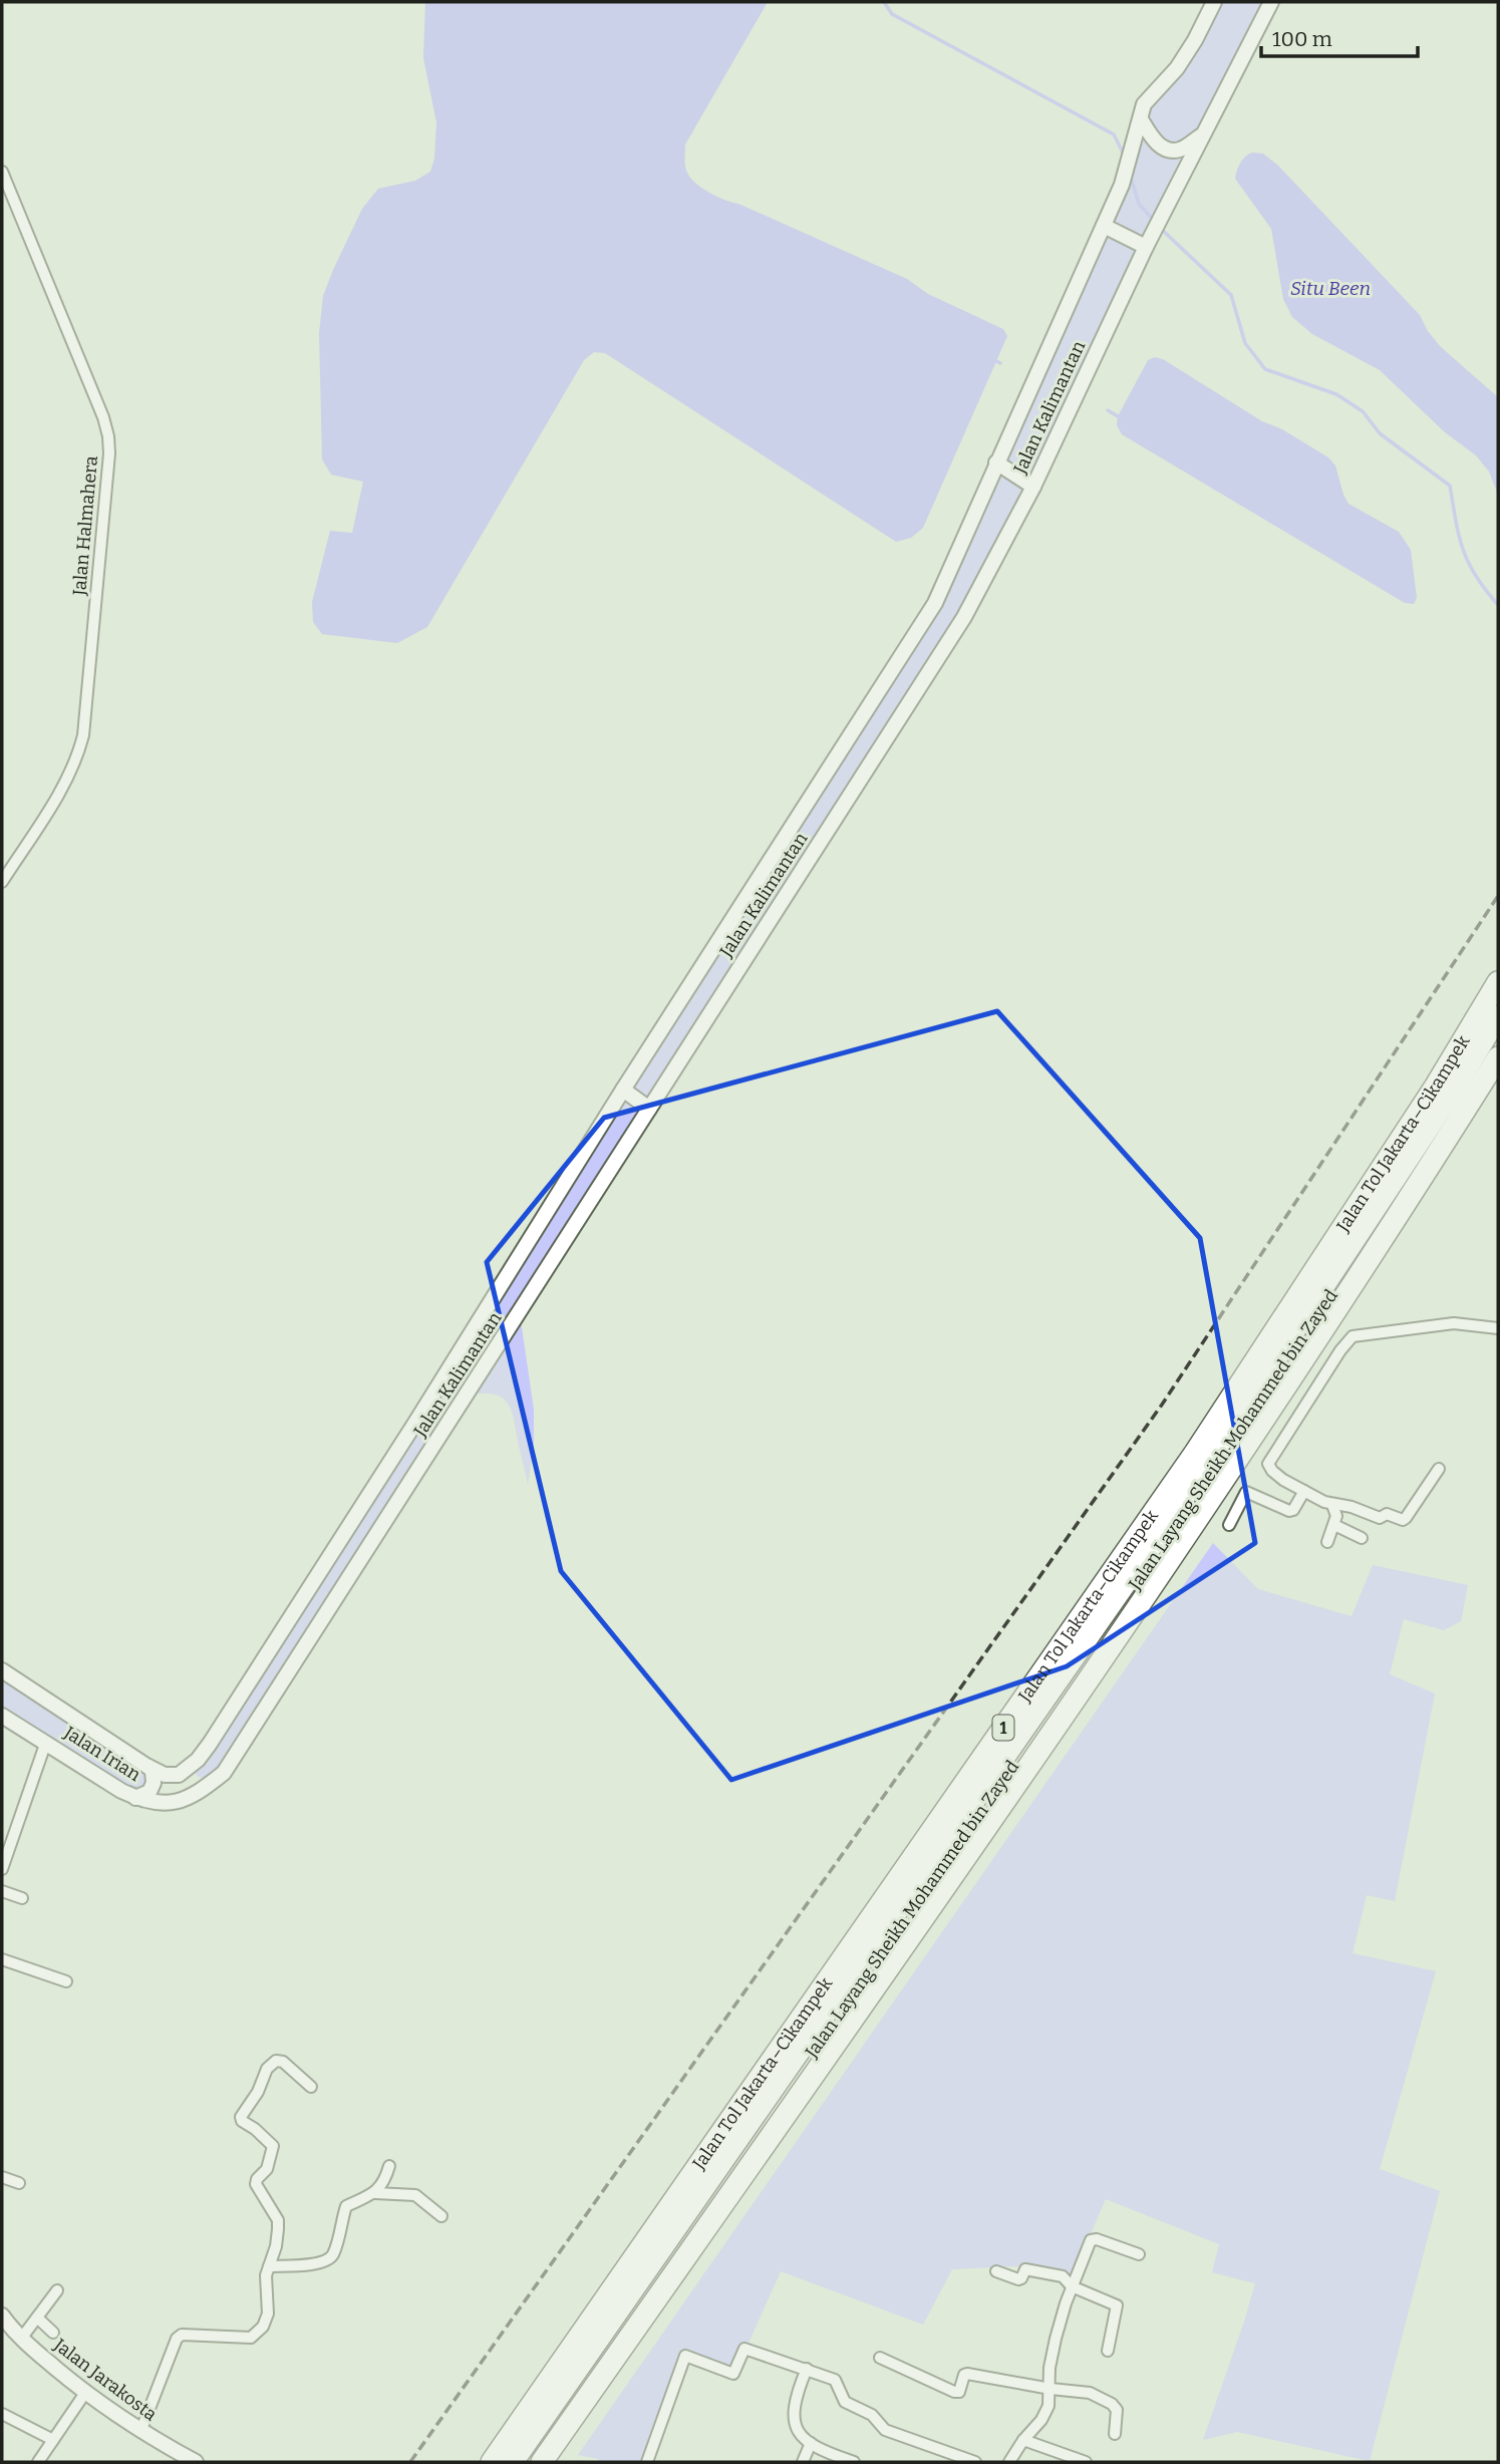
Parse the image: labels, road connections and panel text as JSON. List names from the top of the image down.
{
  "streets": {
    "highway": ["Jalan Tol Jakarta–Cikampek", "Jalan Layang Sheikh Mohammed bin Zayed", "1"],
    "street": [
      "Jalan Kalimantan",
      "Jalan Halmahera",
      "Jalan Irian",
      "Jalan Jarakosta"
    ]
  },
  "crossings": [
    ["Jalan Kalimantan", "Jalan Irian"]
  ],
  "water": ["Situ Been"],
  "scale_bar": "100 m"
}
